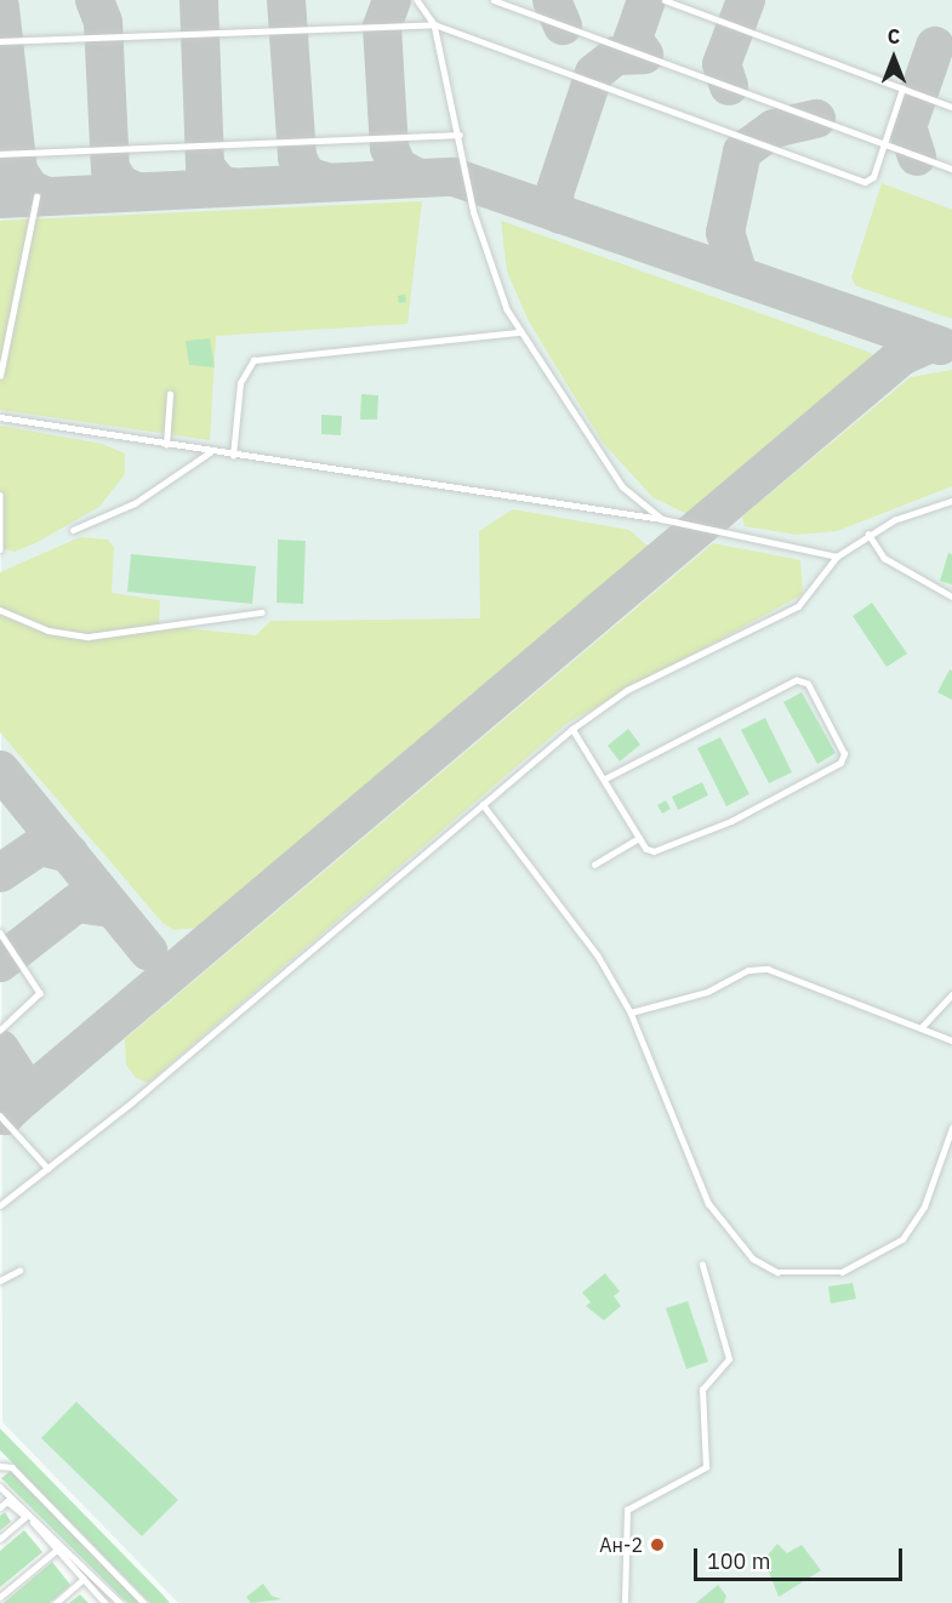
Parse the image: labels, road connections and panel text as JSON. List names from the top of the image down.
{
  "places": ["Ан-2"],
  "scale_bar": "100 m",
  "north": "top"
}
